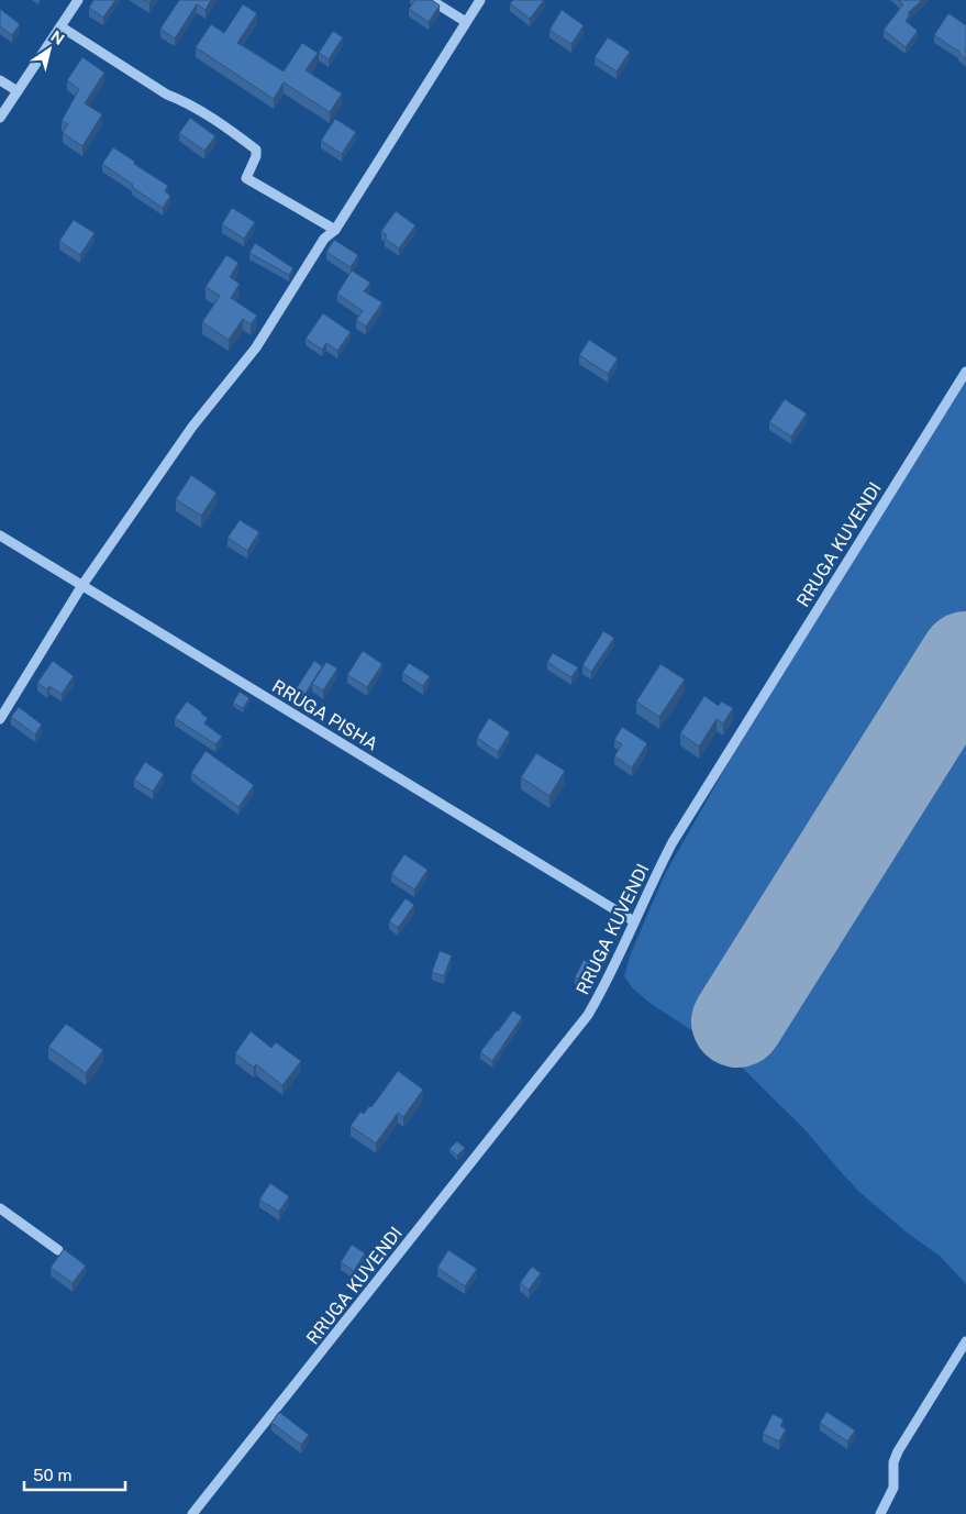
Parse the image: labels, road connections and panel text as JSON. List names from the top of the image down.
{
  "streets": {
    "street": ["RRUGA KUVENDI", "RRUGA PISHA"]
  },
  "crossings": [
    ["RRUGA KUVENDI", "RRUGA PISHA"]
  ],
  "scale_bar": "50 m",
  "north": "top right"
}
